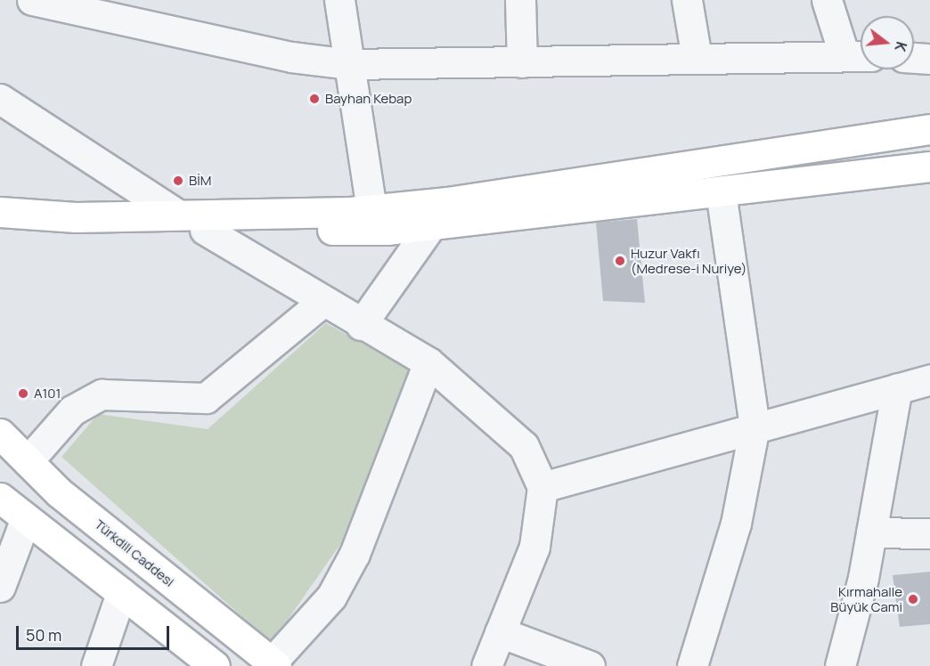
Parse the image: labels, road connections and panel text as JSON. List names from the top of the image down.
{
  "streets": {
    "main road": ["Türkdili Caddesi"]
  },
  "places": [
    "Bayhan Kebap",
    "BİM",
    "Huzur Vakfı (Medrese-i Nuriye)",
    "A101",
    "Kırmahalle Büyük Cami"
  ],
  "scale_bar": "50 m",
  "north": "right"
}
